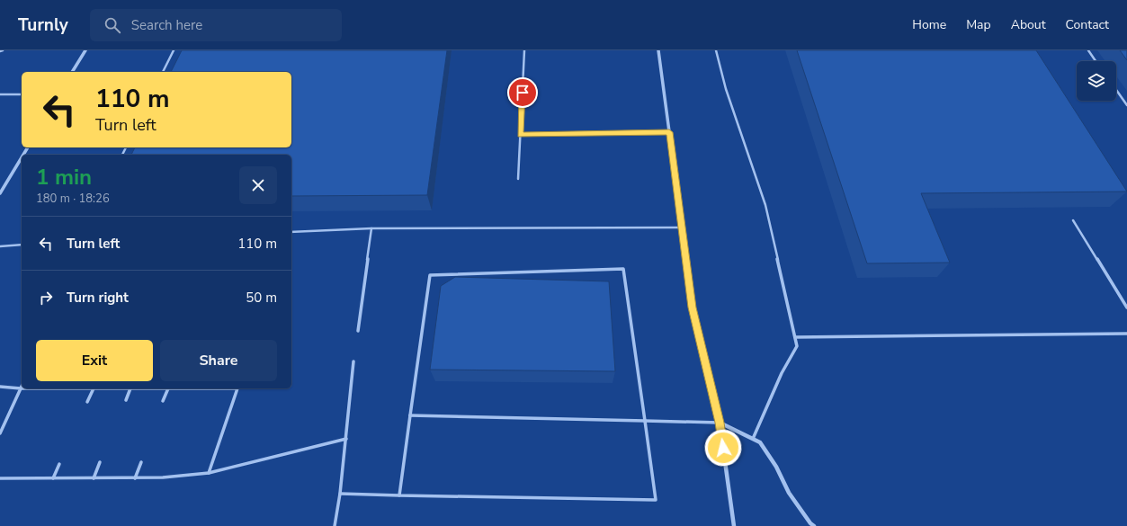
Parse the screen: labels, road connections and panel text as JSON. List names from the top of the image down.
{
  "page": {
    "header": "Turnly",
    "search": "Search here",
    "nav": [
      "Home",
      "Map",
      "About",
      "Contact"
    ],
    "turn": ["110 m", "Turn left"],
    "heading": ["1 min", "180 m · 18:26"],
    "list": [
      {
        "name": "Turn left",
        "value": "110 m"
      },
      {
        "name": "Turn right",
        "value": "50 m"
      }
    ],
    "buttons": ["Exit", "Share"]
  }
}
